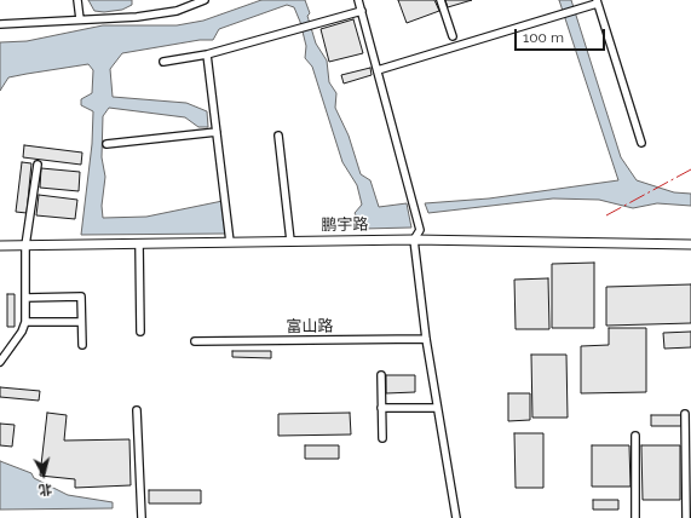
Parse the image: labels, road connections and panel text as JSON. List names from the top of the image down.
{
  "streets": {
    "main road": ["鹏宇路"],
    "street": ["富山路"]
  },
  "scale_bar": "100 m",
  "north": "bottom"
}
